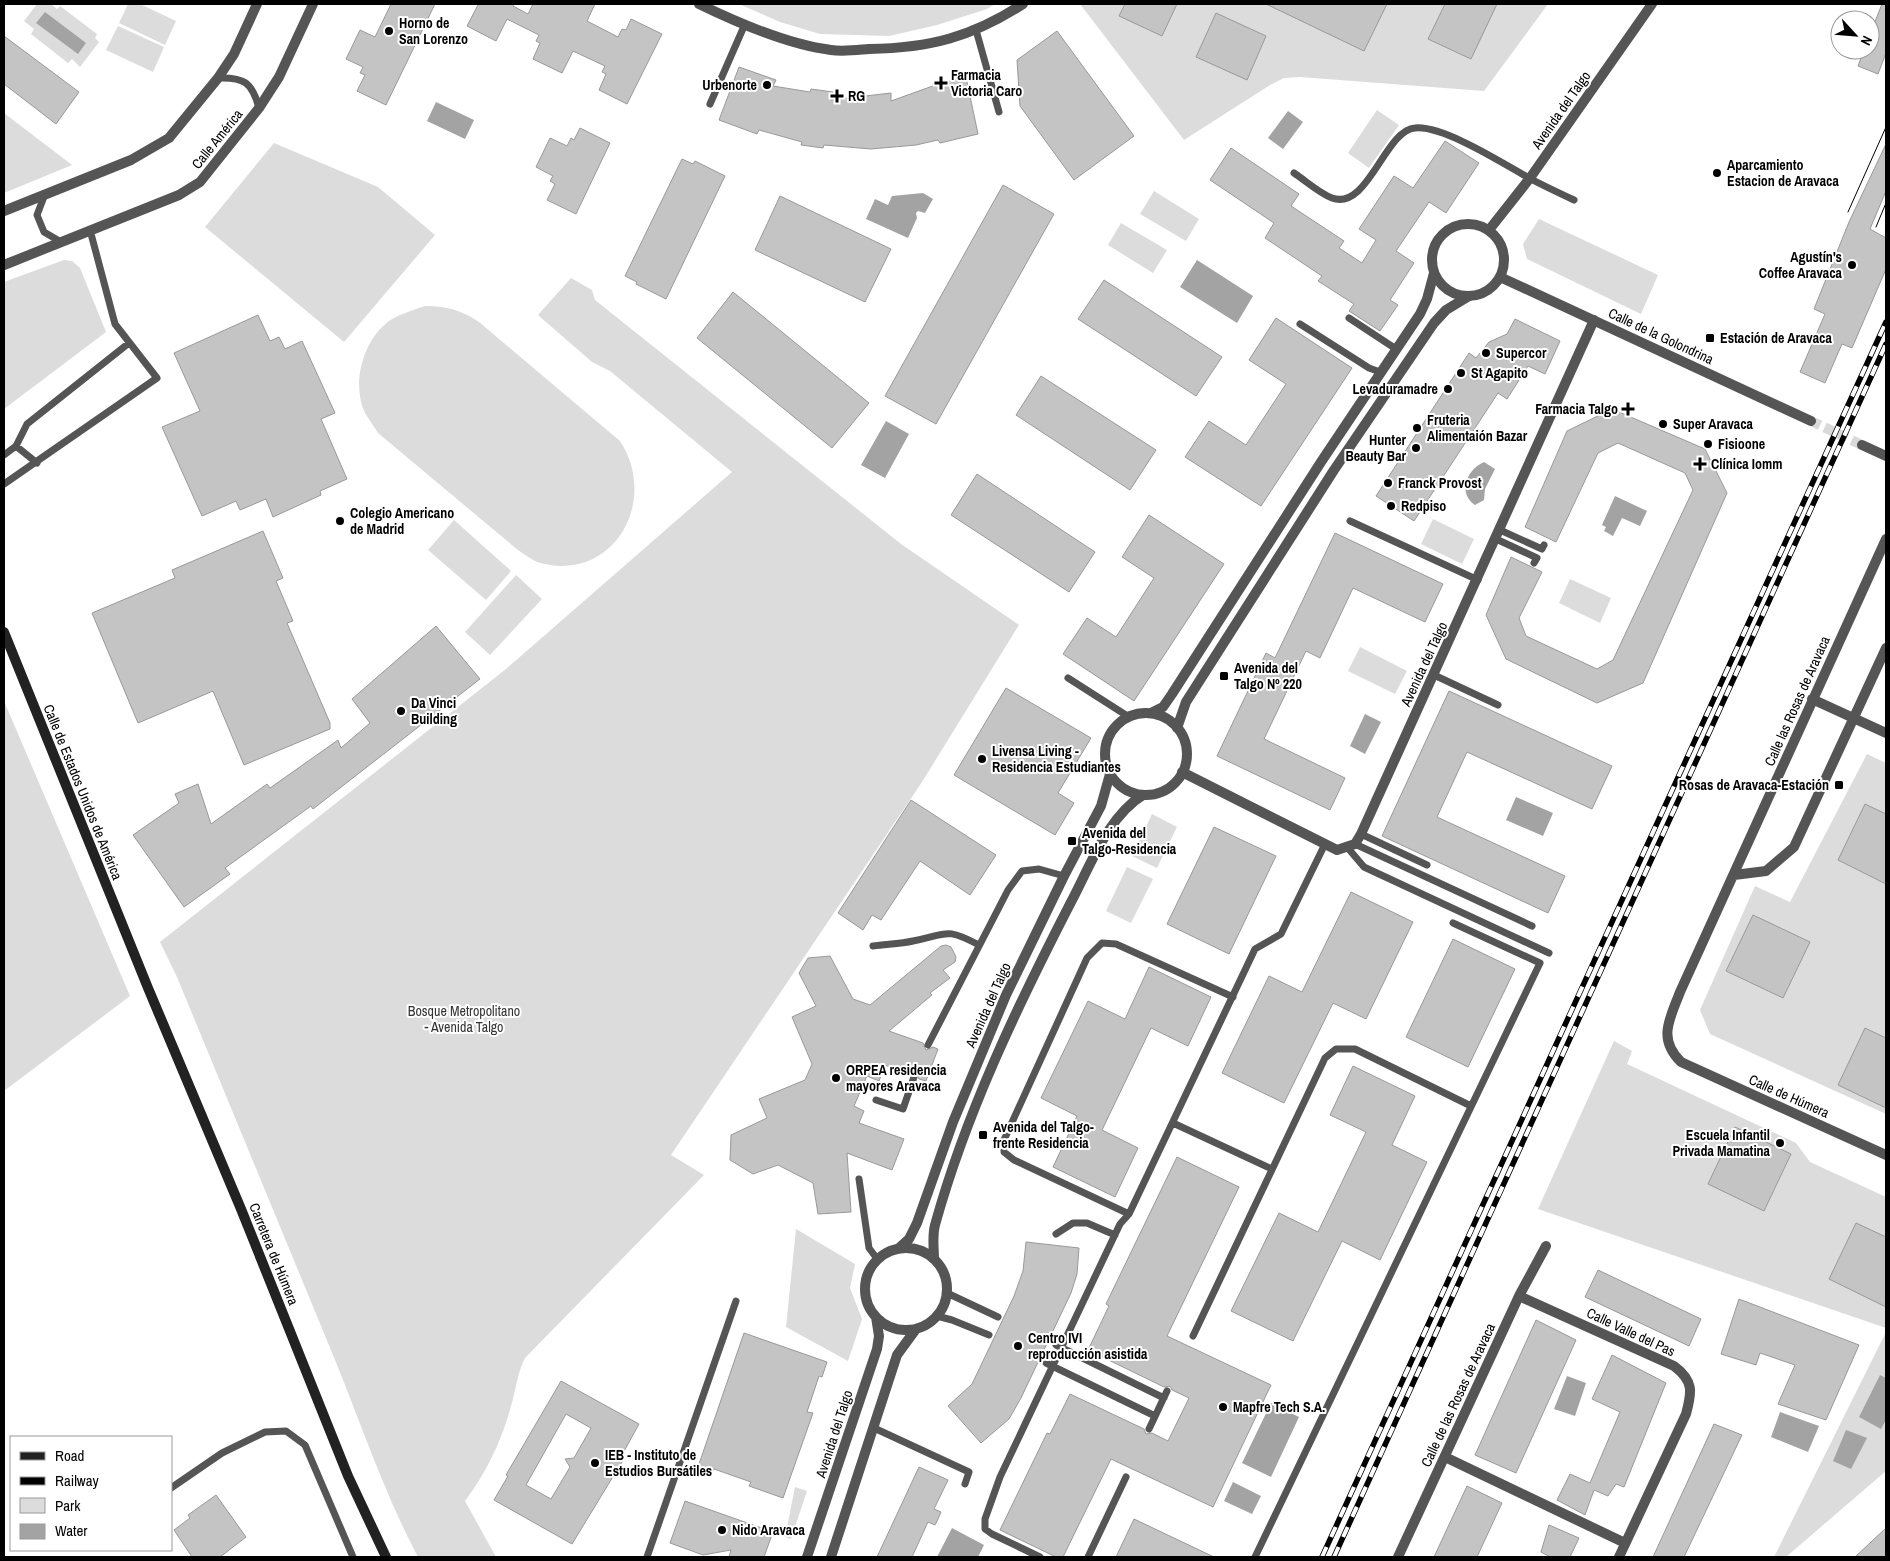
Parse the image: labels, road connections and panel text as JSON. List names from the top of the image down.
{
  "streets": {
    "main road": ["Calle de Estados Unidos de América", "Carretera de Húmera"],
    "street": [
      "Avenida del Talgo",
      "Calle América",
      "Calle de la Golondrina",
      "Calle las Rosas de Aravaca",
      "Calle de Húmera",
      "Calle Valle del Pas",
      "Calle de las Rosas de Aravaca"
    ]
  },
  "crossings": [
    ["Avenida del Talgo", "Calle de la Golondrina"],
    ["Calle las Rosas de Aravaca", "Calle de Húmera"],
    ["Calle de Estados Unidos de América", "Carretera de Húmera"],
    ["Calle Valle del Pas", "Calle de las Rosas de Aravaca"]
  ],
  "parks": ["Bosque Metropolitano - Avenida Talgo"],
  "places": {
    "other": [
      "Horno de San Lorenzo",
      "Urbenorte",
      "Aparcamiento Estacion de Aravaca",
      "Agustín's Coffee Aravaca",
      "Supercor",
      "St Agapito",
      "Levaduramadre",
      "Super Aravaca",
      "Fruteria Alimentaión Bazar",
      "Fisioone",
      "Hunter Beauty Bar",
      "Franck Provost",
      "Redpiso",
      "Colegio Americano de Madrid",
      "Da Vinci Building",
      "Livensa Living - Residencia Estudiantes",
      "ORPEA residencia mayores Aravaca",
      "Escuela Infantil Privada Mamatina",
      "Centro IVI reproducción asistida",
      "Mapfre Tech S.A.",
      "IEB - Instituto de Estudios Bursátiles",
      "Nido Aravaca"
    ],
    "health": [
      "Farmacia Victoria Caro",
      "RG",
      "Farmacia Talgo",
      "Clínica Iomm"
    ],
    "transit": [
      "Estación de Aravaca",
      "Avenida del Talgo Nº 220",
      "Rosas de Aravaca-Estación",
      "Avenida del Talgo-Residencia",
      "Avenida del Talgo- frente Residencia"
    ]
  },
  "legend": [
    "Road",
    "Railway",
    "Park",
    "Water"
  ],
  "north": "bottom right"
}
